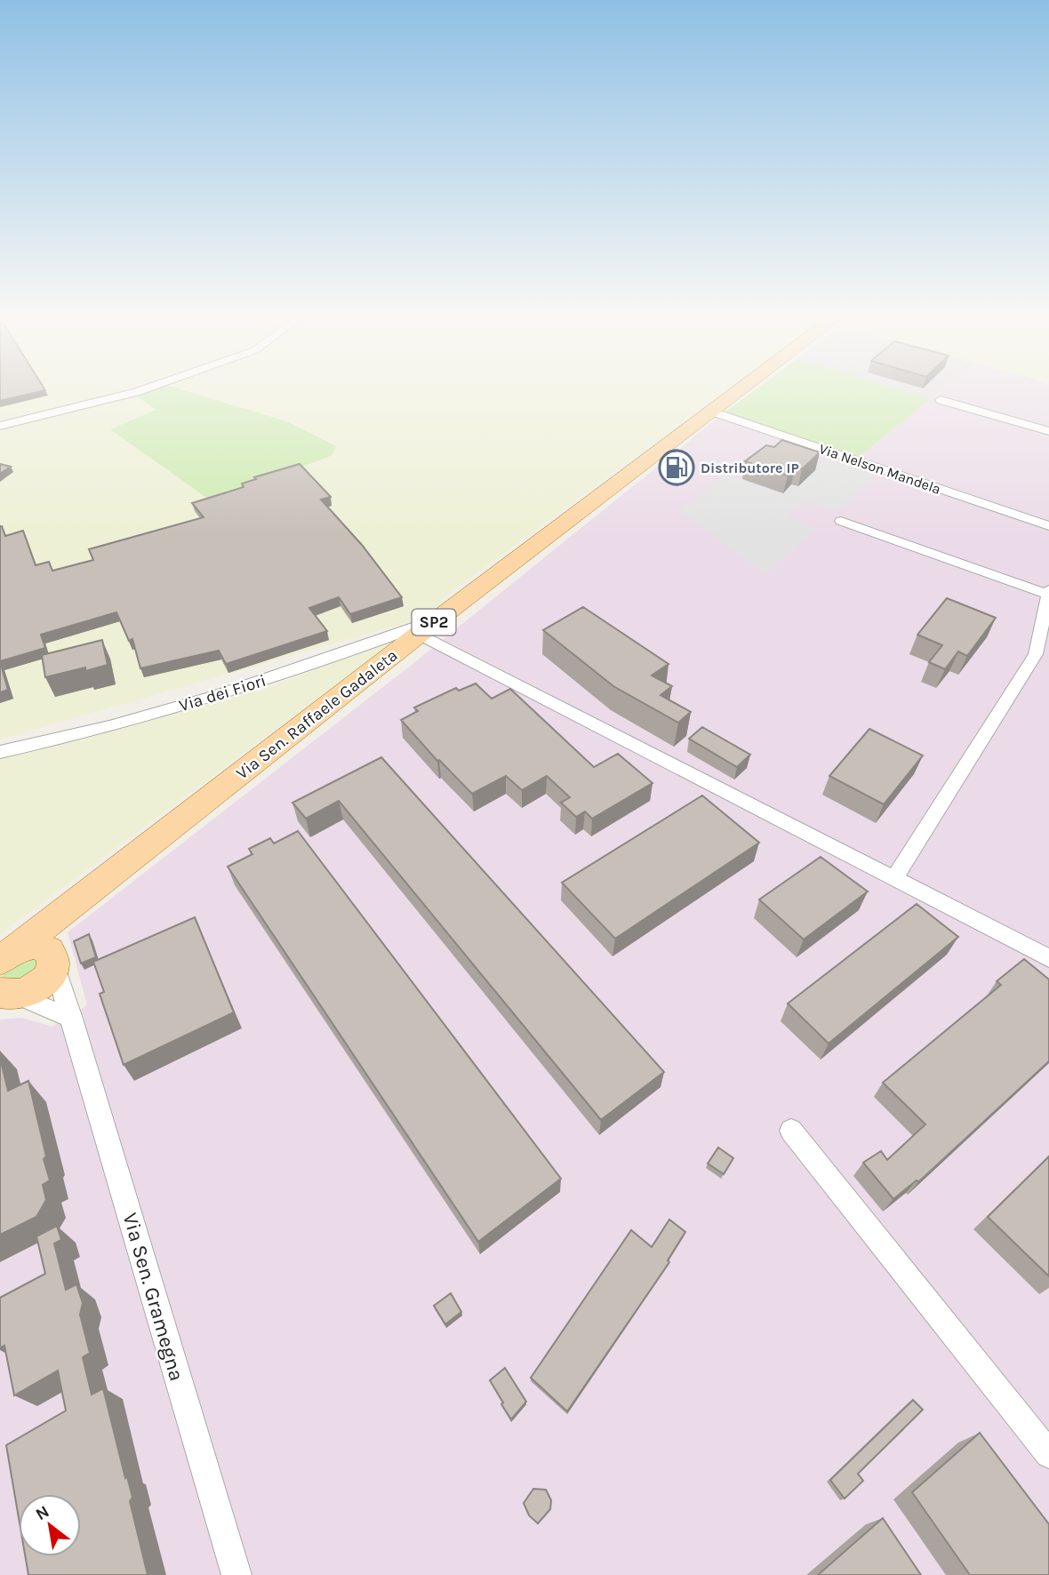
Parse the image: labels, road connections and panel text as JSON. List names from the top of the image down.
{
  "streets": {
    "main road": ["SP2", "Via Sen. Raffaele Gadaleta"],
    "street": ["Via Nelson Mandela", "Via dei Fiori", "Via Sen. Gramegna"]
  },
  "crossings": [
    ["Via Nelson Mandela", "Via Sen. Raffaele Gadaleta"],
    ["Via dei Fiori", "Via Sen. Raffaele Gadaleta"],
    ["Via Sen. Raffaele Gadaleta", "Via Sen. Gramegna"]
  ],
  "places": {
    "fuel station": ["Distributore IP"]
  },
  "north": "top left"
}
